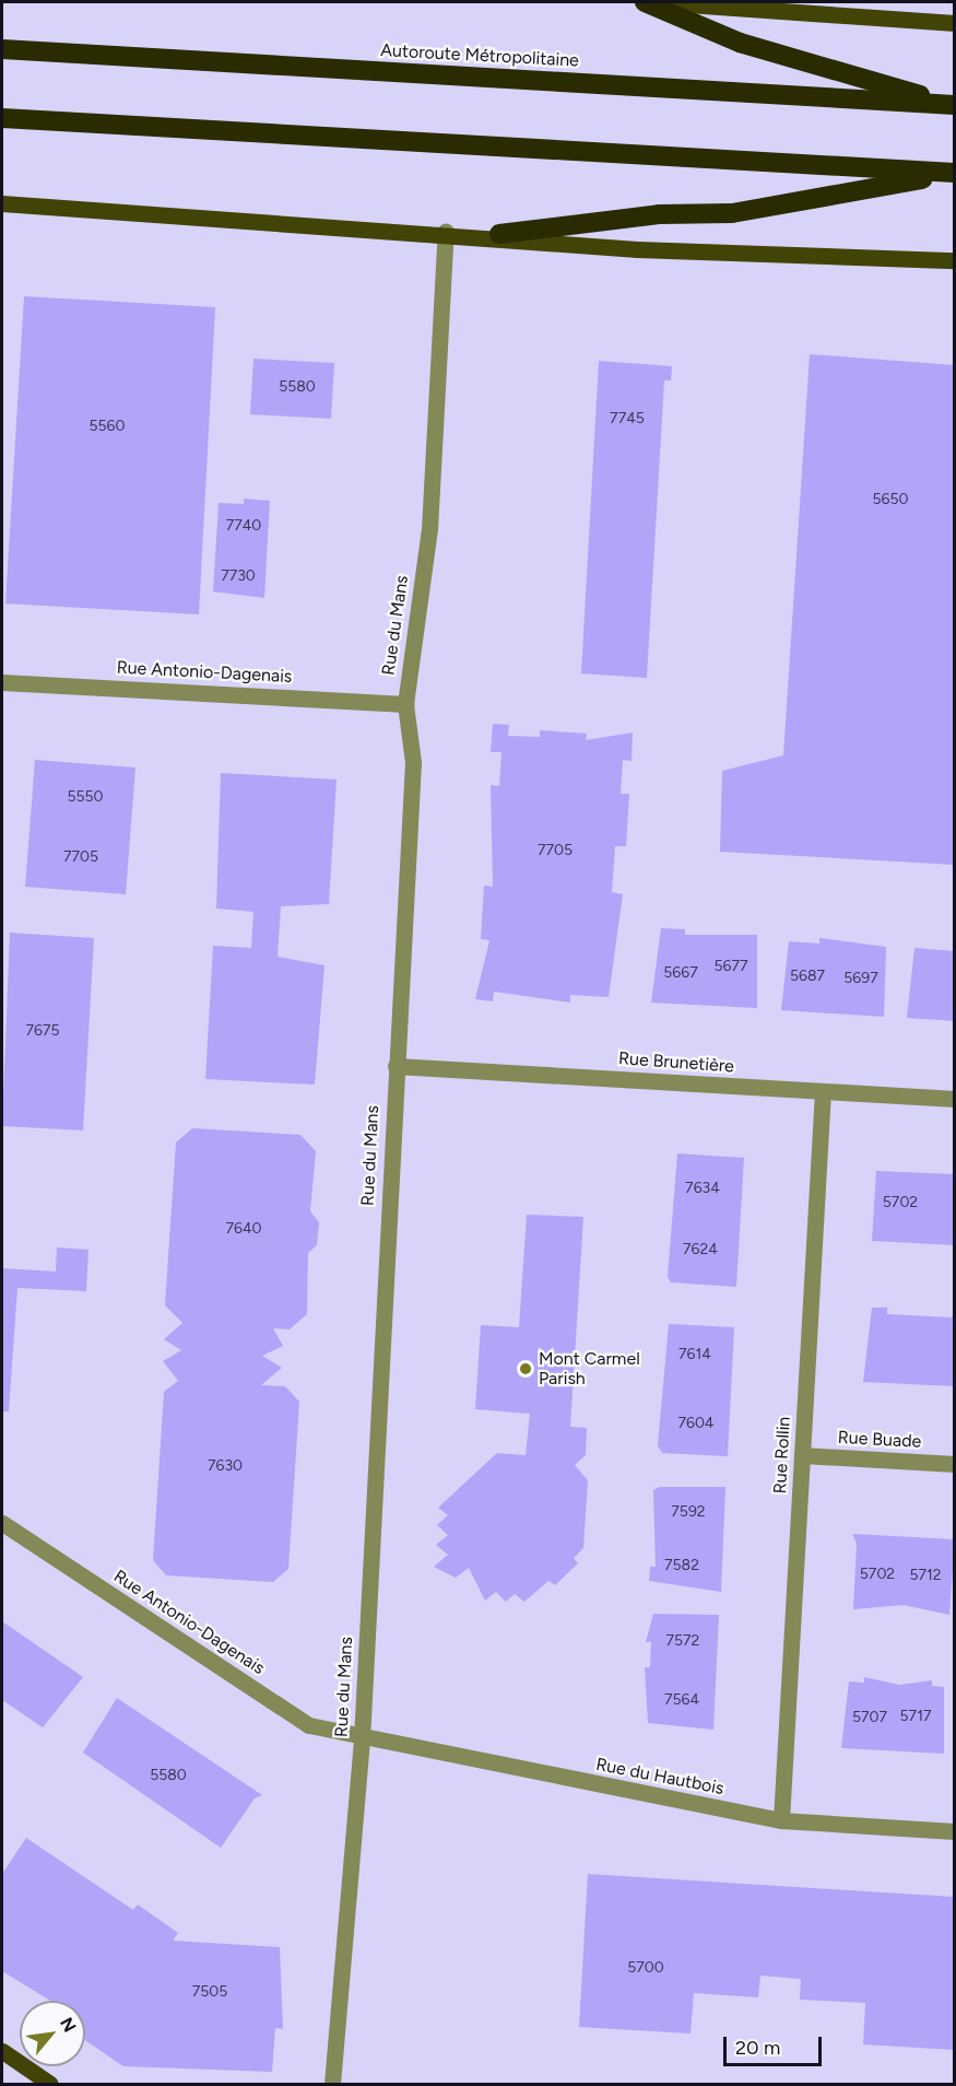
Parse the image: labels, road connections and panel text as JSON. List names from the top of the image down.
{
  "streets": {
    "highway": ["Autoroute Métropolitaine"],
    "street": [
      "Rue du Mans",
      "Rue Antonio-Dagenais",
      "Rue Brunetière",
      "Rue Buade",
      "Rue Rollin",
      "Rue du Hautbois"
    ]
  },
  "crossings": [
    ["Rue du Mans", "Rue Antonio-Dagenais"],
    ["Rue du Mans", "Rue Brunetière"],
    ["Rue du Mans", "Rue du Hautbois"],
    ["Rue Antonio-Dagenais", "Rue du Hautbois"],
    ["Rue Brunetière", "Rue Rollin"],
    ["Rue Buade", "Rue Rollin"],
    ["Rue Rollin", "Rue du Hautbois"]
  ],
  "places": ["Mont Carmel Parish"],
  "house_numbers": [
    "5580",
    "7745",
    "5560",
    "5650",
    "7740",
    "7730",
    "5550",
    "7705",
    "7705",
    "5677",
    "5667",
    "5687",
    "5697",
    "7675",
    "7634",
    "5702",
    "7640",
    "7624",
    "7614",
    "7604",
    "7630",
    "7592",
    "7582",
    "5702",
    "5712",
    "7572",
    "7564",
    "5717",
    "5707",
    "5580",
    "5700",
    "7505"
  ],
  "scale_bar": "20 m",
  "north": "top right"
}
